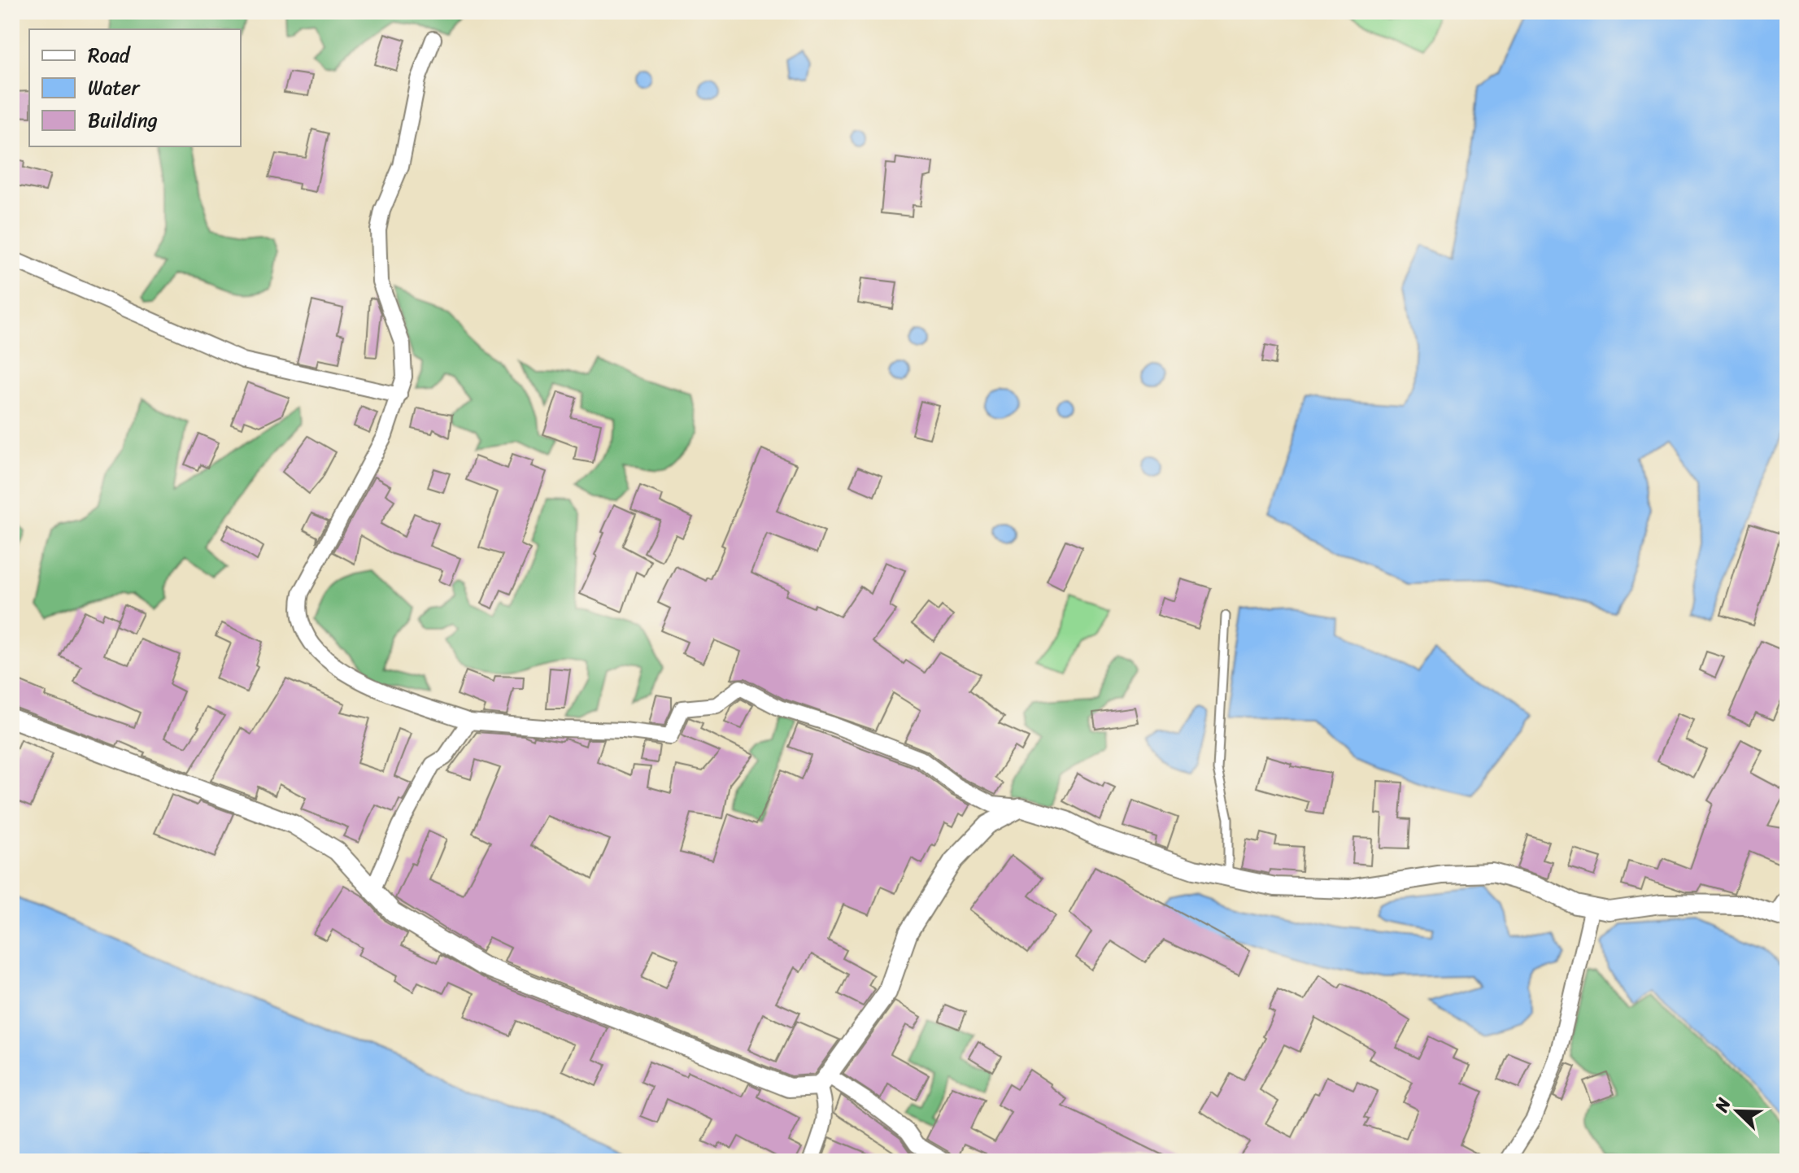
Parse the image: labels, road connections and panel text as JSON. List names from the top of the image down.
{
  "legend": ["Road", "Water", "Building"],
  "north": "top left"
}
